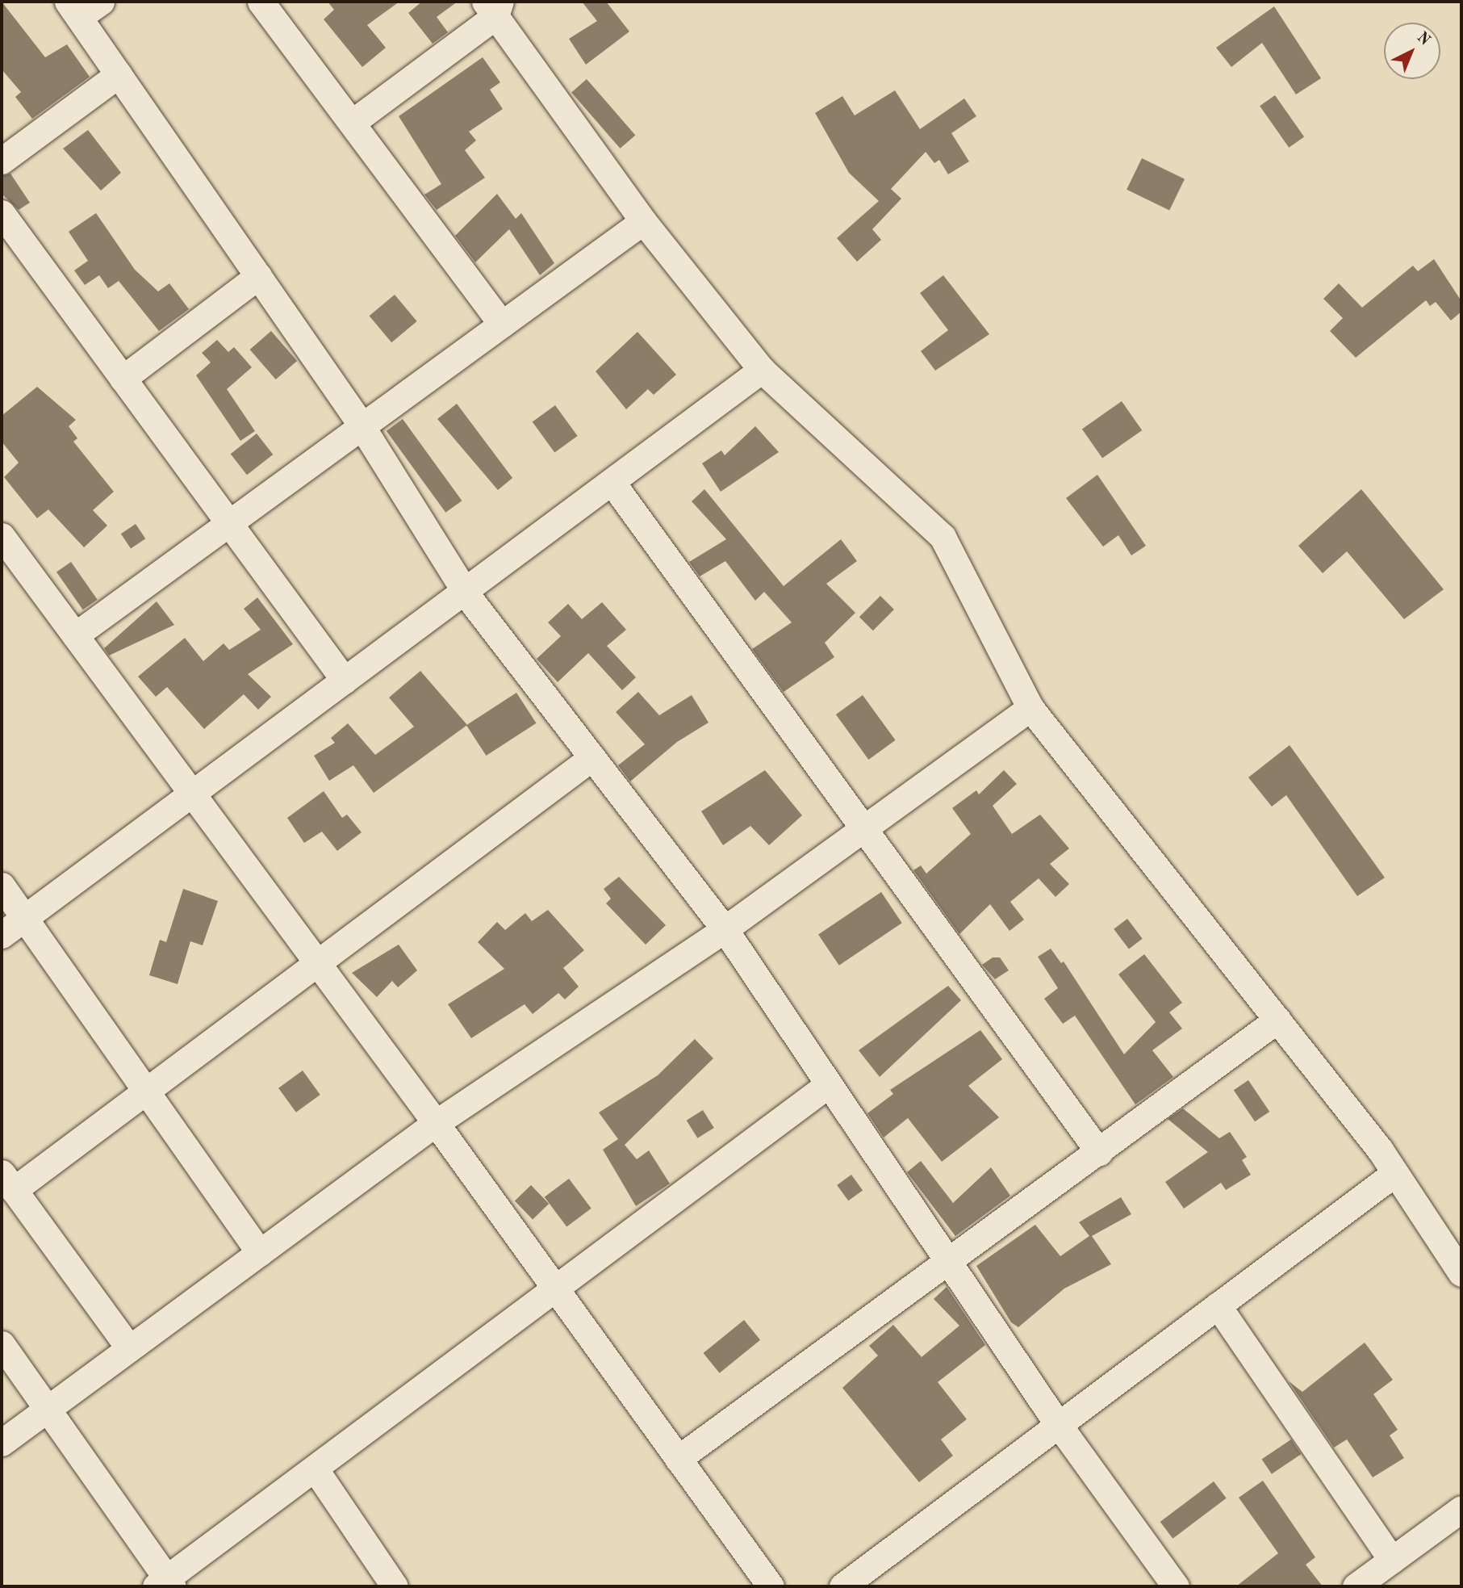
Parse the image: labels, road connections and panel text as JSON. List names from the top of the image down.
{
  "north": "top right"
}
